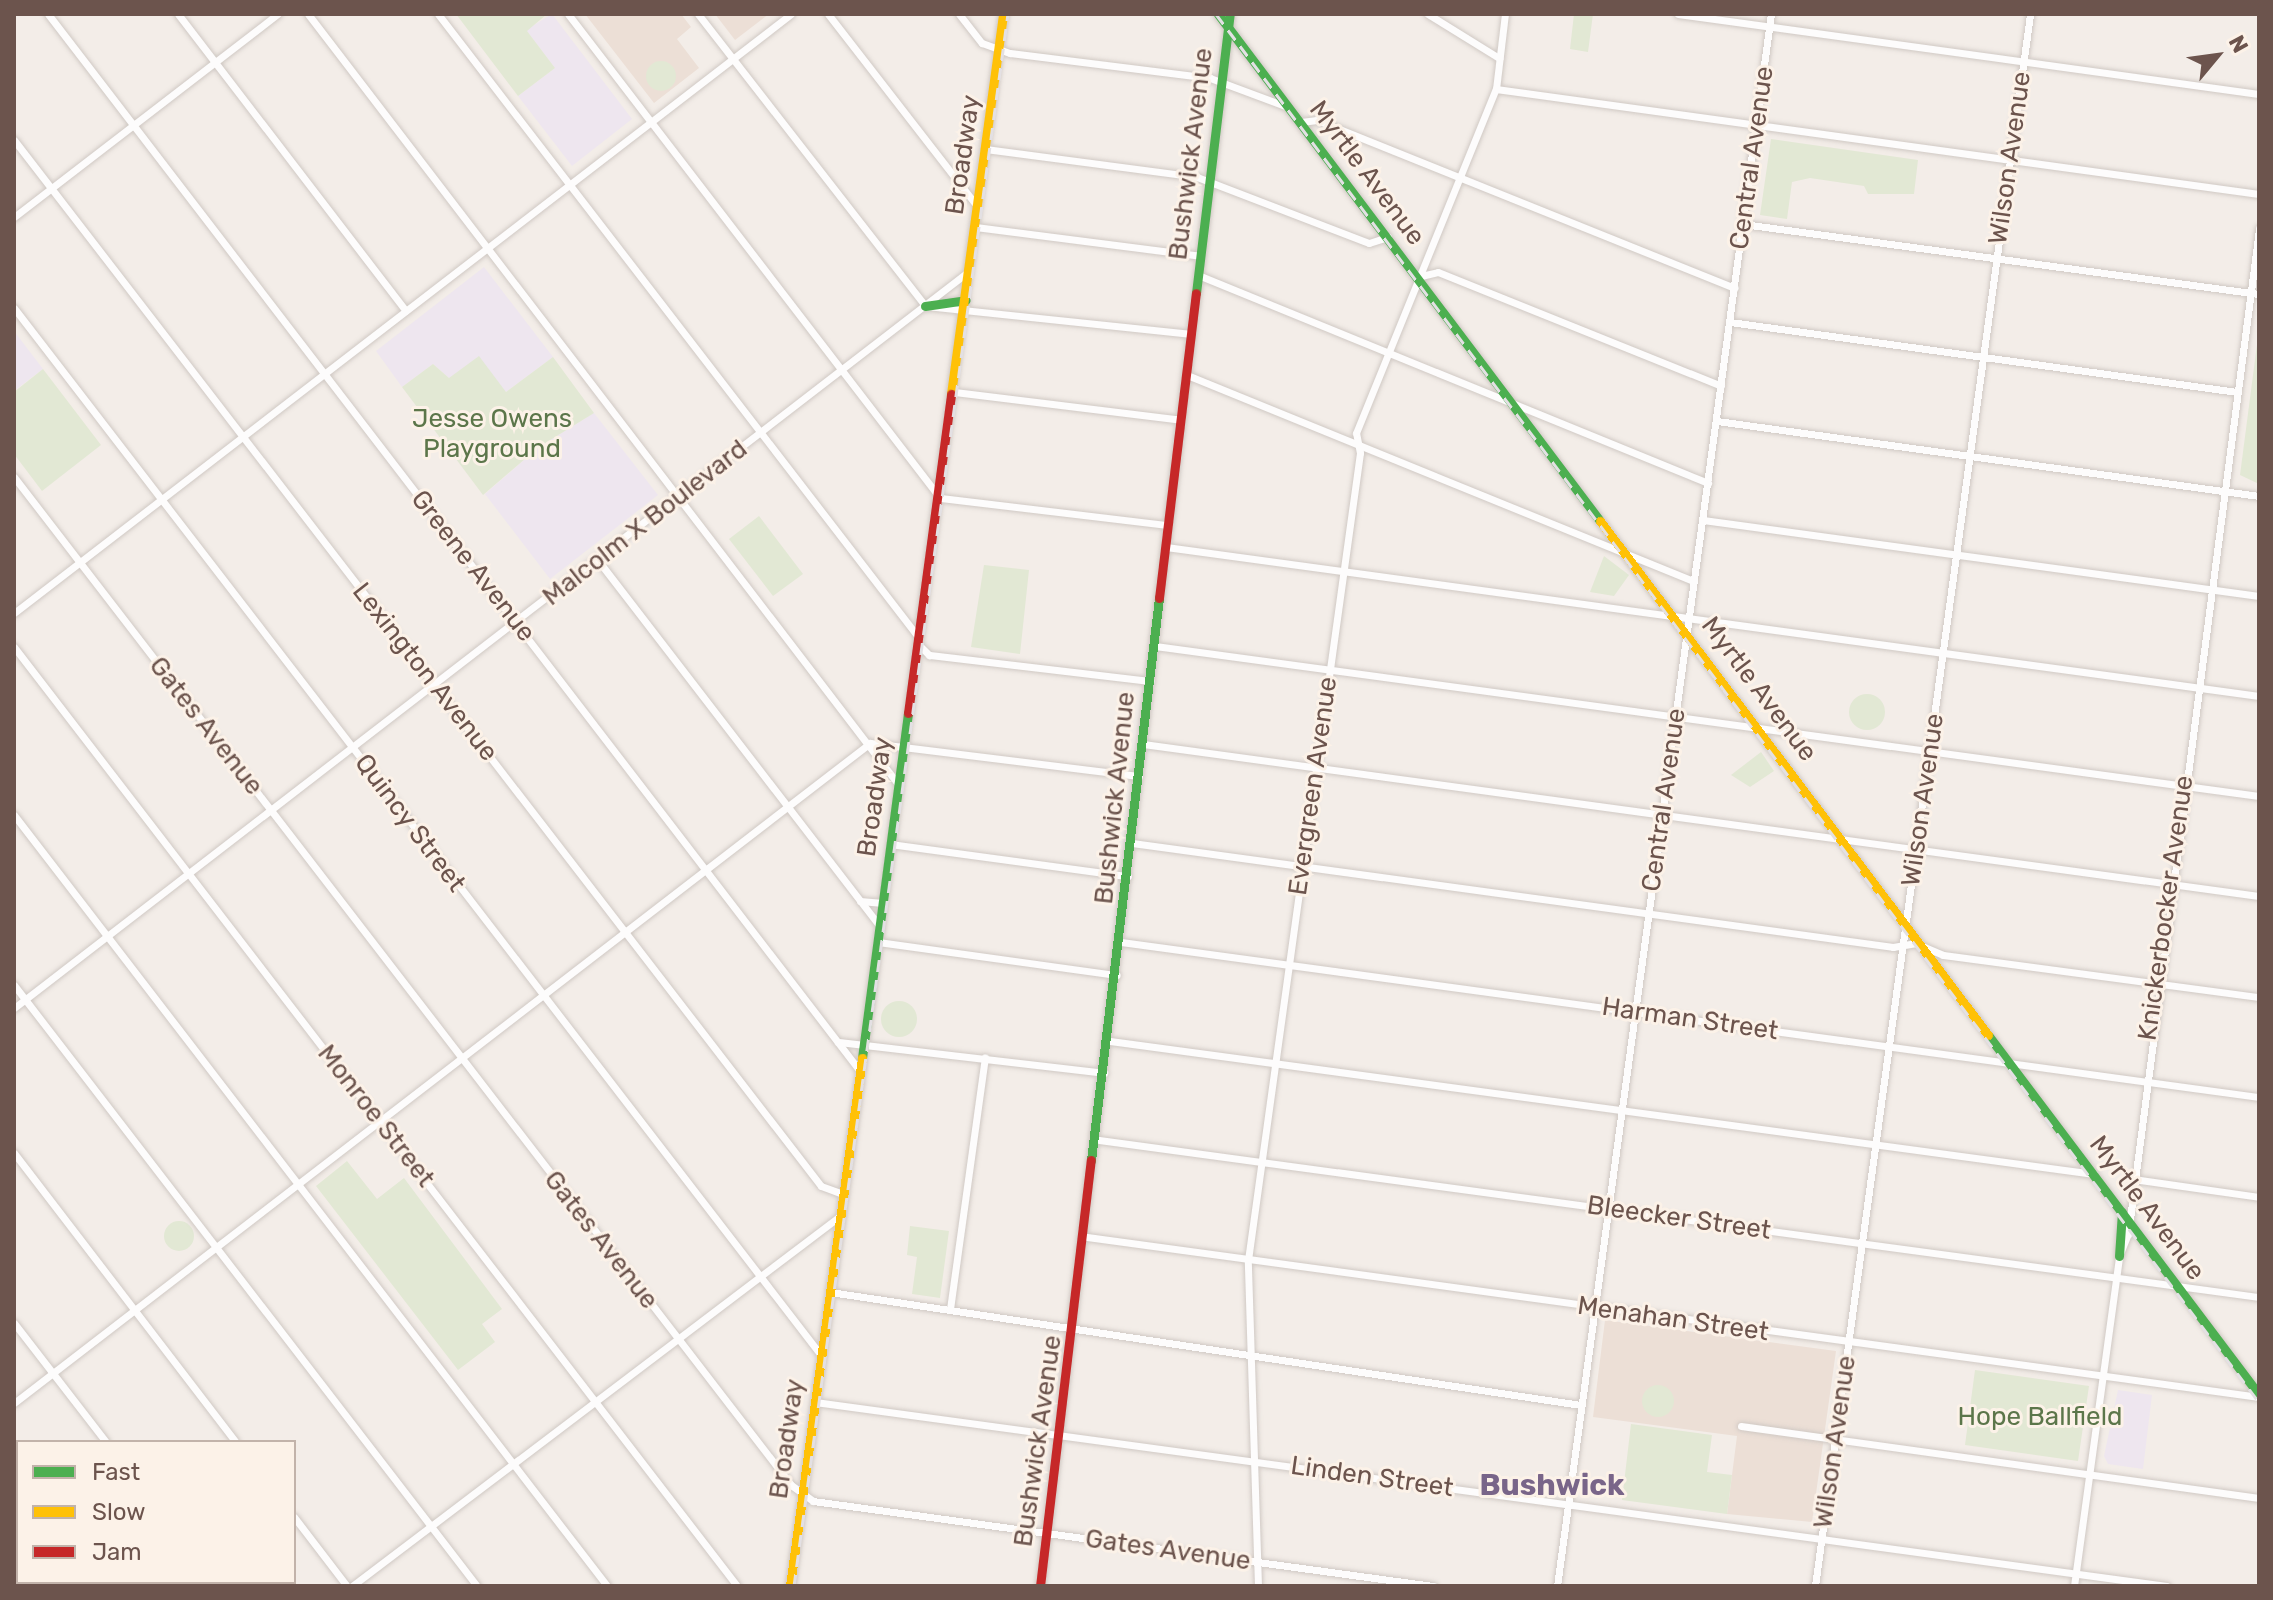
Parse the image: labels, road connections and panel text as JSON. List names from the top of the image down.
{
  "streets": {
    "main road": ["Bushwick Avenue", "Broadway", "Myrtle Avenue"],
    "street": [
      "Central Avenue",
      "Wilson Avenue",
      "Malcolm X Boulevard",
      "Greene Avenue",
      "Lexington Avenue",
      "Gates Avenue",
      "Evergreen Avenue",
      "Quincy Street",
      "Knickerbocker Avenue",
      "Harman Street",
      "Monroe Street",
      "Bleecker Street",
      "Menahan Street",
      "Linden Street"
    ]
  },
  "crossings": [
    ["Bushwick Avenue", "Myrtle Avenue"],
    ["Bushwick Avenue", "Gates Avenue"],
    ["Bushwick Avenue", "Harman Street"],
    ["Bushwick Avenue", "Bleecker Street"],
    ["Bushwick Avenue", "Menahan Street"],
    ["Bushwick Avenue", "Linden Street"],
    ["Broadway", "Malcolm X Boulevard"],
    ["Broadway", "Greene Avenue"],
    ["Broadway", "Lexington Avenue"],
    ["Broadway", "Gates Avenue"],
    ["Broadway", "Quincy Street"],
    ["Broadway", "Linden Street"],
    ["Central Avenue", "Myrtle Avenue"],
    ["Central Avenue", "Harman Street"],
    ["Central Avenue", "Bleecker Street"],
    ["Central Avenue", "Menahan Street"],
    ["Central Avenue", "Linden Street"],
    ["Wilson Avenue", "Myrtle Avenue"],
    ["Wilson Avenue", "Harman Street"],
    ["Wilson Avenue", "Bleecker Street"],
    ["Wilson Avenue", "Menahan Street"],
    ["Wilson Avenue", "Linden Street"],
    ["Myrtle Avenue", "Evergreen Avenue"],
    ["Myrtle Avenue", "Knickerbocker Avenue"],
    ["Myrtle Avenue", "Harman Street"],
    ["Myrtle Avenue", "Bleecker Street"],
    ["Myrtle Avenue", "Menahan Street"],
    ["Malcolm X Boulevard", "Greene Avenue"],
    ["Malcolm X Boulevard", "Lexington Avenue"],
    ["Malcolm X Boulevard", "Gates Avenue"],
    ["Malcolm X Boulevard", "Quincy Street"],
    ["Malcolm X Boulevard", "Monroe Street"],
    ["Gates Avenue", "Evergreen Avenue"],
    ["Evergreen Avenue", "Harman Street"],
    ["Evergreen Avenue", "Bleecker Street"],
    ["Evergreen Avenue", "Menahan Street"],
    ["Evergreen Avenue", "Linden Street"],
    ["Knickerbocker Avenue", "Harman Street"]
  ],
  "districts": ["Bushwick"],
  "parks": ["Jesse Owens Playground", "Hope Ballfield"],
  "legend": ["Fast", "Slow", "Jam"],
  "north": "top right"
}
